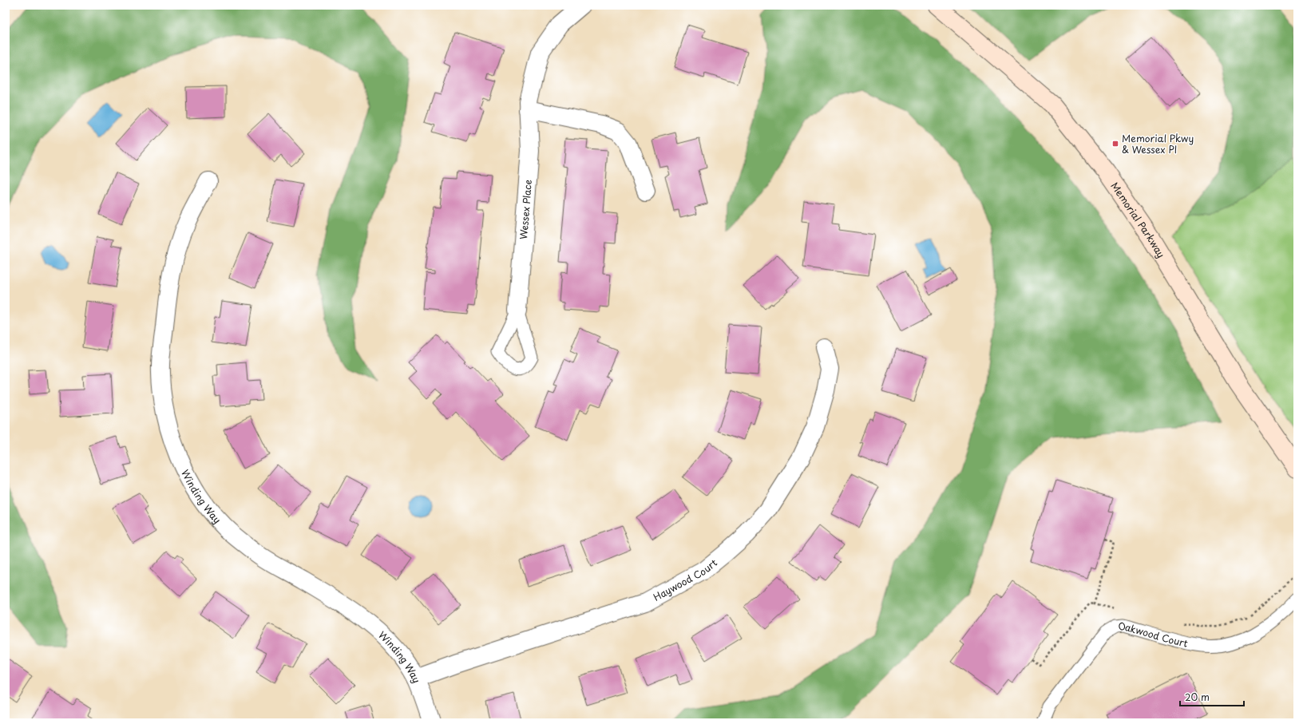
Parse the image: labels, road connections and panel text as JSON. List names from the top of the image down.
{
  "streets": {
    "main road": ["Memorial Parkway"],
    "street": ["Wessex Place", "Winding Way", "Haywood Court"],
    "lane": ["Oakwood Court"]
  },
  "crossings": [
    ["Winding Way", "Haywood Court"]
  ],
  "places": {
    "transit": ["Memorial Pkwy & Wessex Pl"]
  },
  "scale_bar": "20 m"
}
